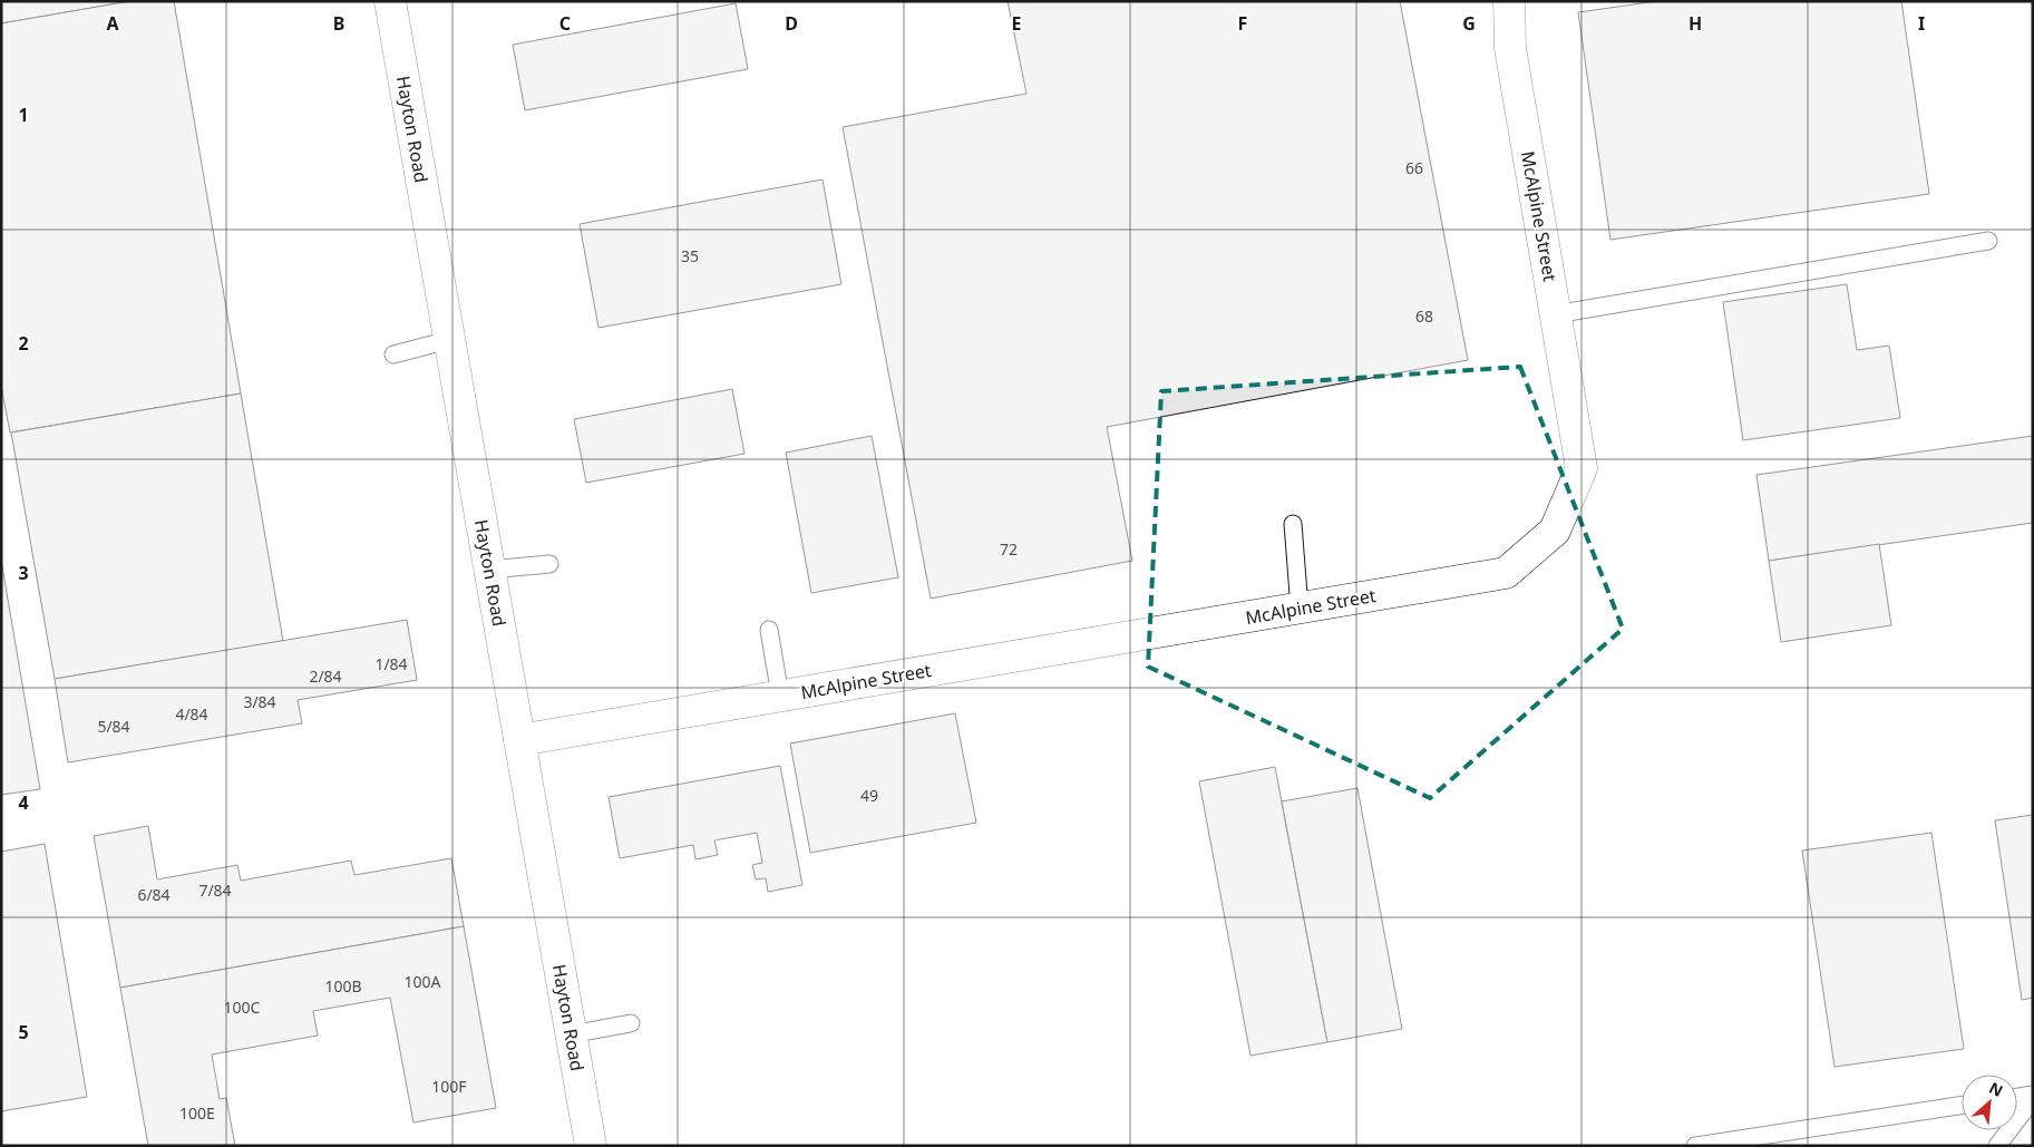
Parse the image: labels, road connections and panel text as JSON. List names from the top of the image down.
{
  "streets": {
    "street": ["Hayton Road", "McAlpine Street"]
  },
  "crossings": [
    ["Hayton Road", "McAlpine Street"]
  ],
  "house_numbers": [
    "66",
    "35",
    "68",
    "72",
    "1/84",
    "2/84",
    "3/84",
    "4/84",
    "5/84",
    "49",
    "7/84",
    "6/84",
    "100A",
    "100B",
    "100C",
    "100F",
    "100E"
  ],
  "north": "top right",
  "grid": {
    "columns": [
      "A",
      "B",
      "C",
      "D",
      "E",
      "F",
      "G",
      "H",
      "I"
    ],
    "rows": [
      "1",
      "2",
      "3",
      "4",
      "5"
    ]
  }
}
